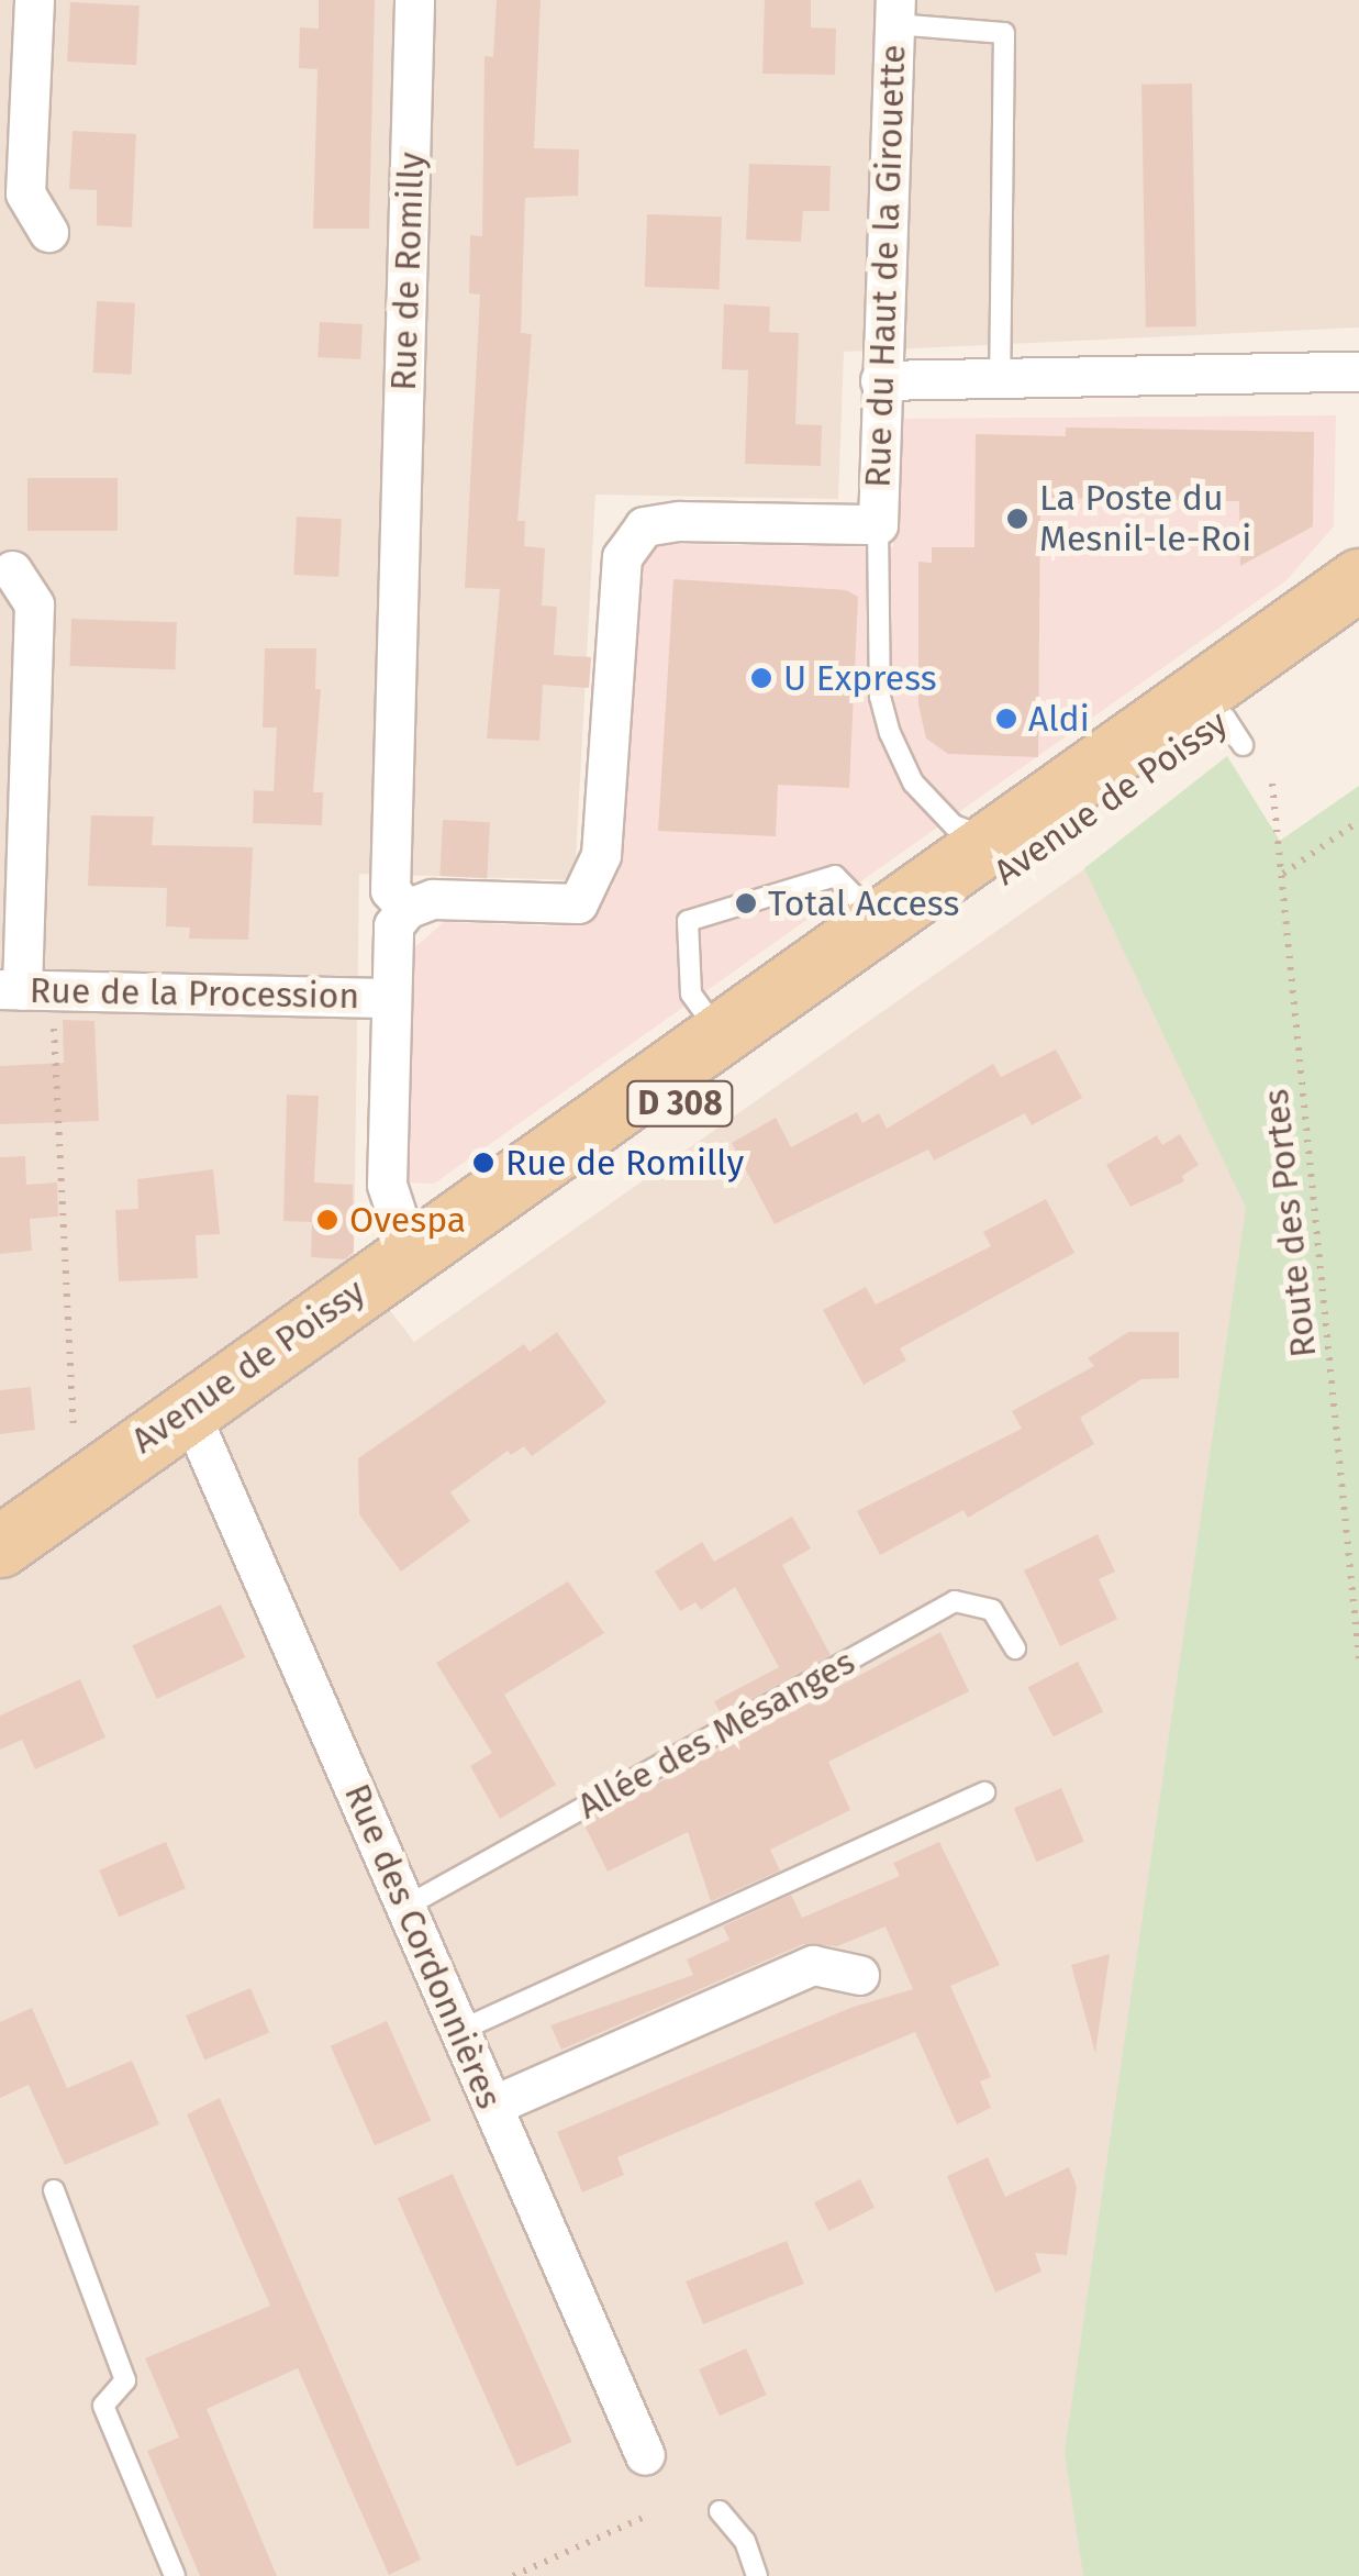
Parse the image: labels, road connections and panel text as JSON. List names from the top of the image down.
{
  "streets": {
    "main road": ["Avenue de Poissy", "D 308"],
    "street": [
      "Rue du Haut de la Girouette",
      "Rue de Romilly",
      "Rue de la Procession",
      "Rue des Cordonnières"
    ],
    "lane": ["Allée des Mésanges"],
    "path": ["Route des Portes"]
  },
  "crossings": [
    ["Rue du Haut de la Girouette", "Rue de Romilly"],
    ["Avenue de Poissy", "Rue des Cordonnières"],
    ["Allée des Mésanges", "Rue des Cordonnières"]
  ],
  "places": [
    "La Poste du Mesnil-le-Roi",
    "U Express",
    "Aldi",
    "Total Access",
    "Rue de Romilly",
    "Ovespa"
  ]
}
